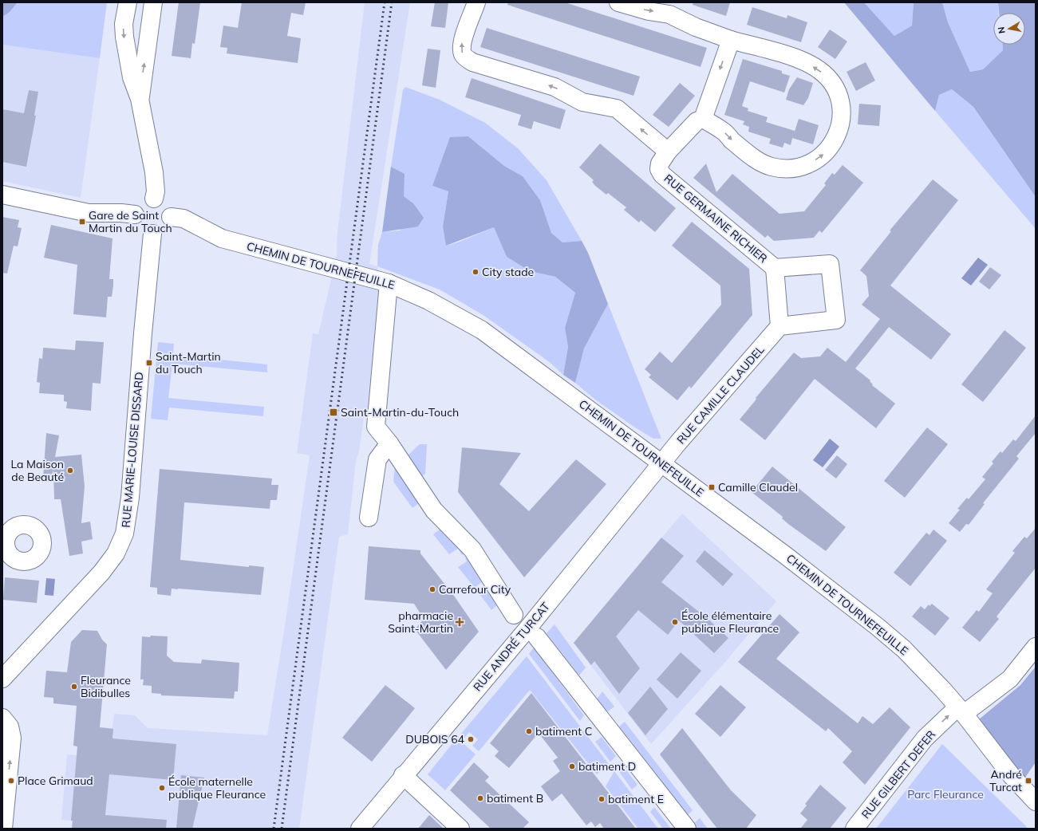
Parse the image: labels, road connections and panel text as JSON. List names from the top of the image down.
{
  "streets": {
    "street": [
      "RUE GERMAINE RICHIER",
      "CHEMIN DE TOURNEFEUILLE",
      "RUE CAMILLE CLAUDEL",
      "RUE MARIE-LOUISE DISSARD",
      "RUE ANDRÉ TURCAT",
      "RUE GILBERT DEFER"
    ]
  },
  "crossings": [
    ["CHEMIN DE TOURNEFEUILLE", "RUE CAMILLE CLAUDEL"],
    ["CHEMIN DE TOURNEFEUILLE", "RUE MARIE-LOUISE DISSARD"],
    ["CHEMIN DE TOURNEFEUILLE", "RUE ANDRÉ TURCAT"],
    ["CHEMIN DE TOURNEFEUILLE", "RUE GILBERT DEFER"],
    ["RUE CAMILLE CLAUDEL", "RUE ANDRÉ TURCAT"]
  ],
  "one_way": ["RUE GILBERT DEFER"],
  "parks": ["Parc Fleurance"],
  "places": {
    "transit": [
      "Gare de Saint Martin du Touch",
      "Saint-Martin du Touch",
      "Saint-Martin-du-Touch",
      "Camille Claudel",
      "André Turcat"
    ],
    "other": [
      "City stade",
      "La Maison de Beauté",
      "Carrefour City",
      "École élémentaire publique Fleurance",
      "Fleurance Bidibulles",
      "batiment C",
      "DUBOIS 64",
      "batiment D",
      "Place Grimaud",
      "École maternelle publique Fleurance",
      "batiment B",
      "batiment E"
    ],
    "health": ["pharmacie Saint-Martin"]
  },
  "north": "left"
}
